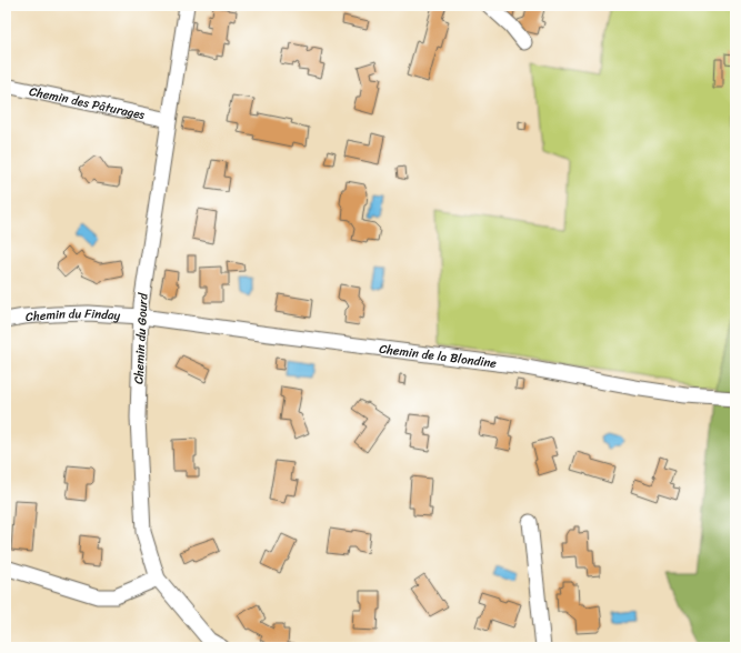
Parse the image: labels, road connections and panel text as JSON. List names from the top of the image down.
{
  "streets": {
    "street": [
      "Chemin des Pâturages",
      "Chemin du Finday",
      "Chemin du Gourd",
      "Chemin de la Blondine"
    ]
  },
  "crossings": [
    ["Chemin des Pâturages", "Chemin du Gourd"],
    ["Chemin du Finday", "Chemin du Gourd"],
    ["Chemin du Finday", "Chemin de la Blondine"],
    ["Chemin du Gourd", "Chemin de la Blondine"]
  ]
}
